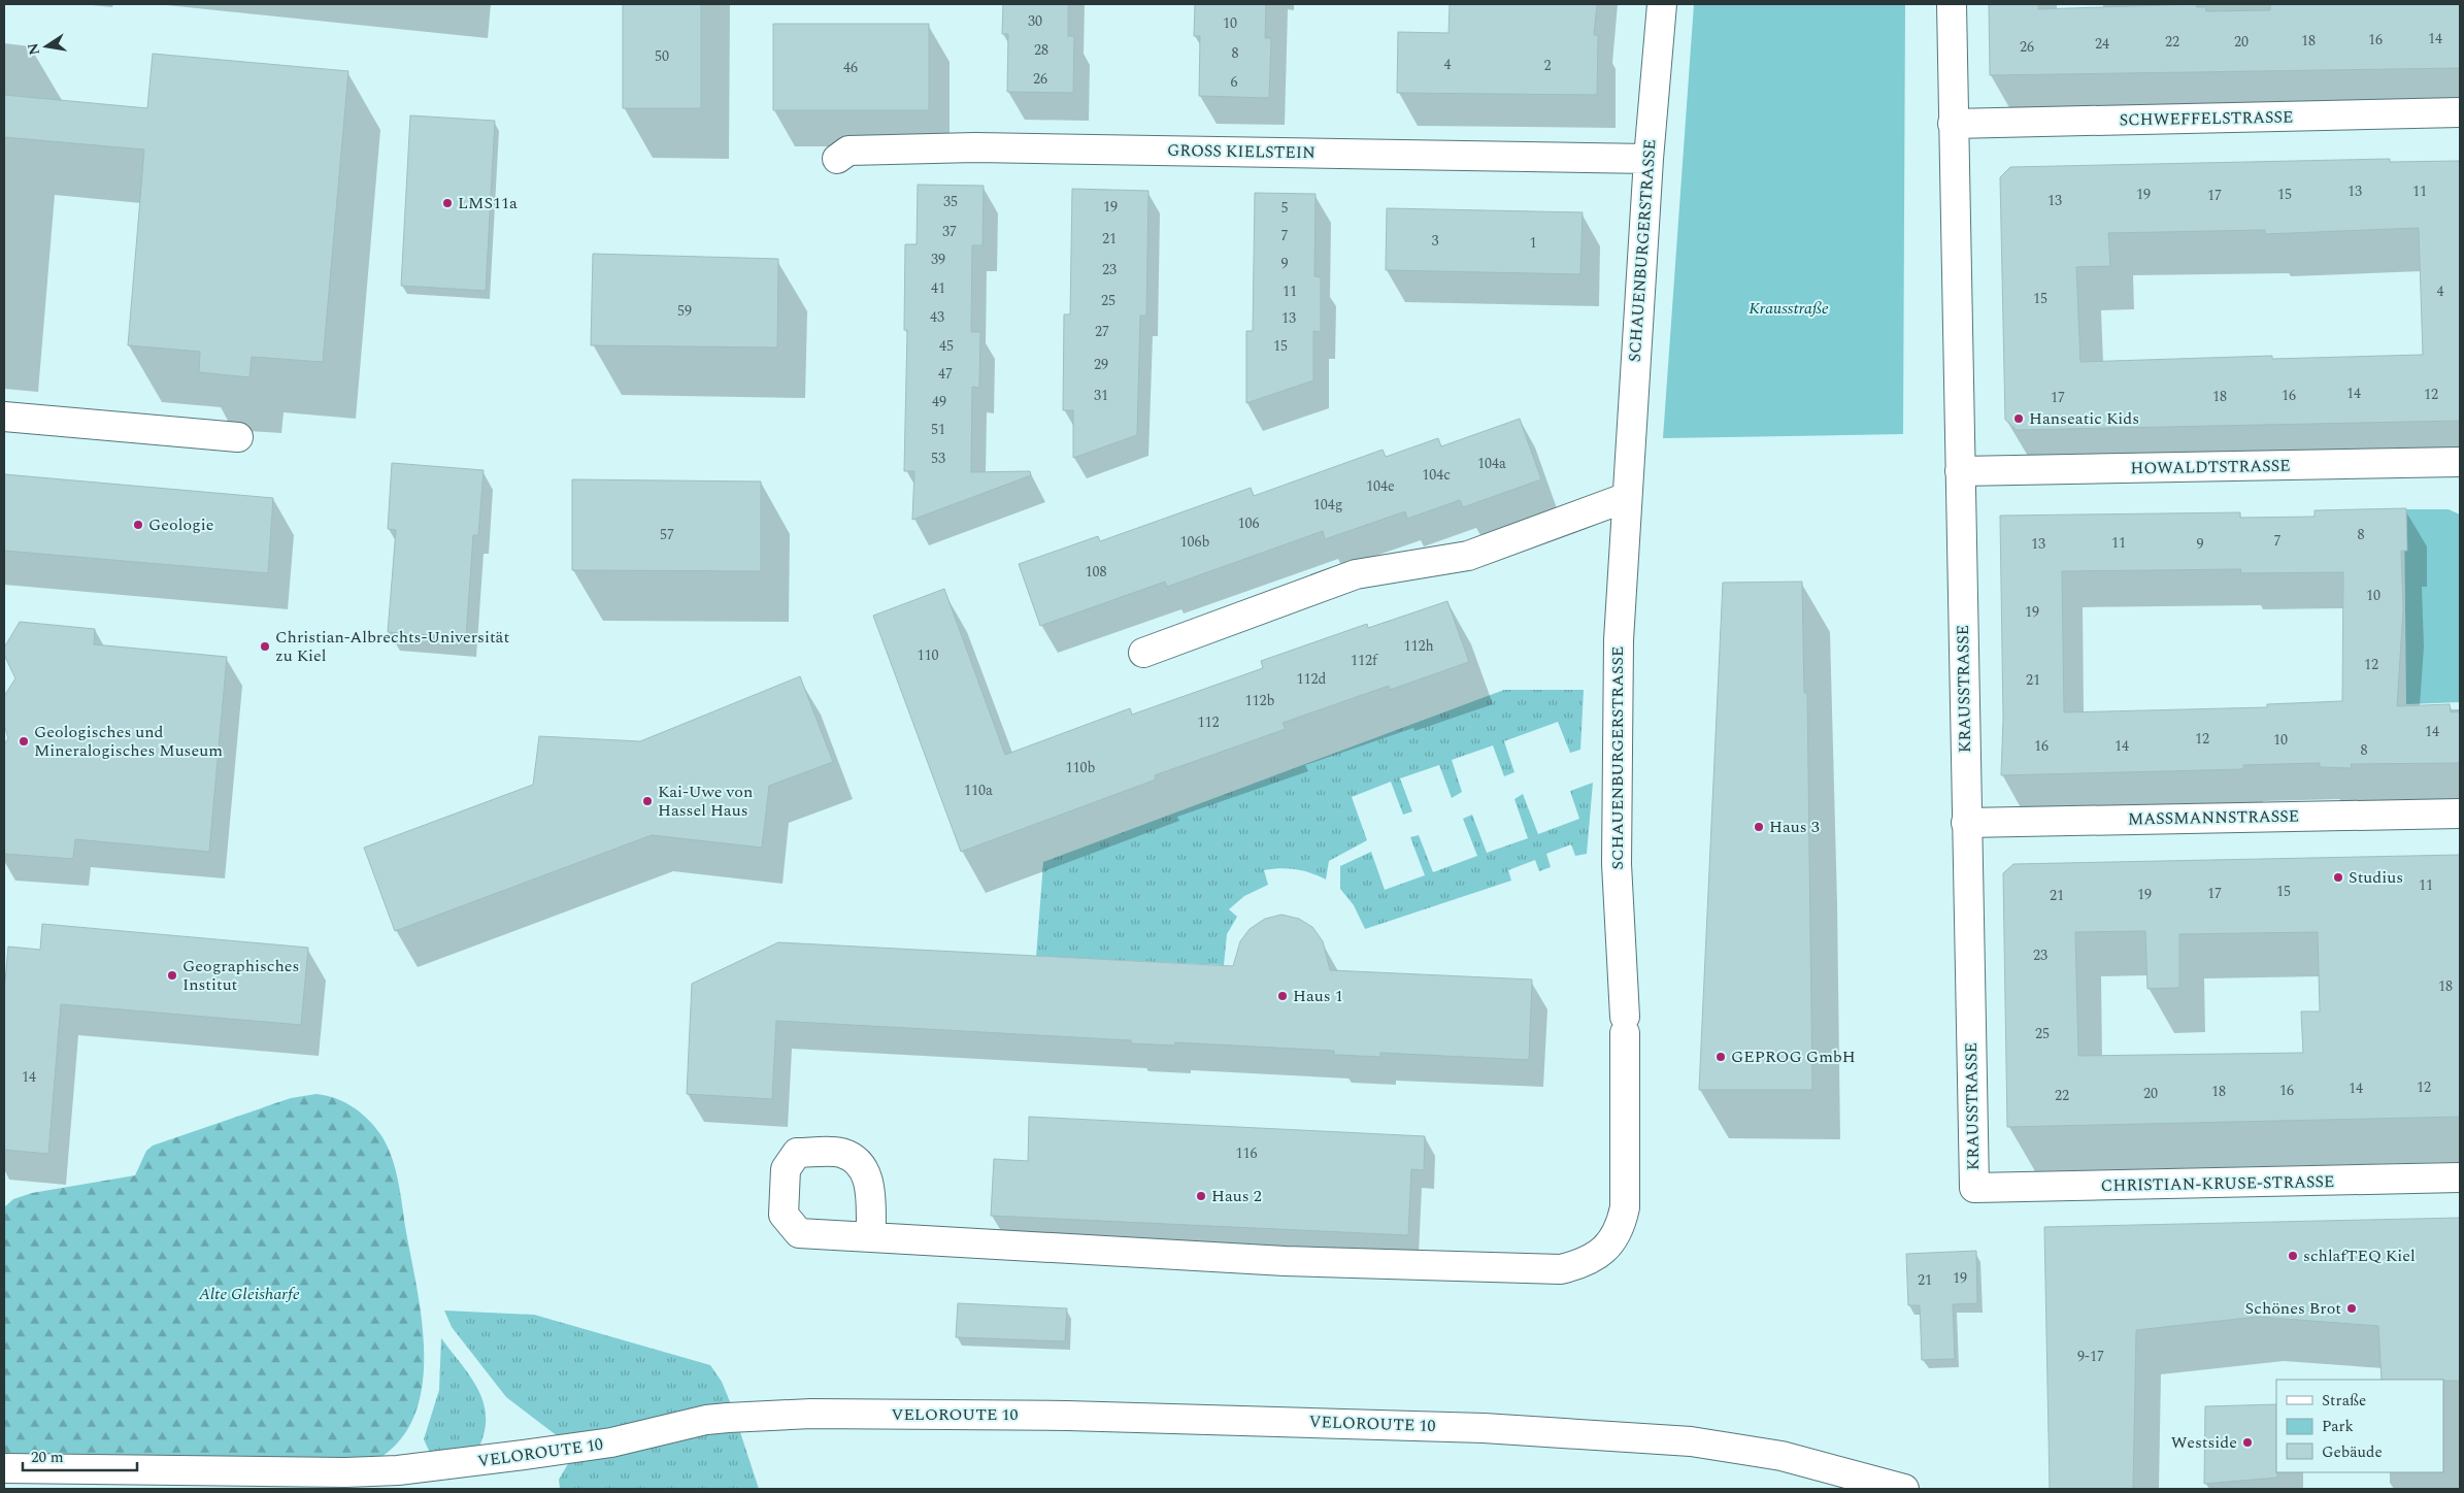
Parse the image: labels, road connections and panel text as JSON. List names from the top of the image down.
{
  "streets": {
    "street": [
      "SCHWEFFELSTRASSE",
      "GROSS KIELSTEIN",
      "SCHAUENBURGERSTRASSE",
      "HOWALDTSTRASSE",
      "KRAUSSTRASSE",
      "MASSMANNSTRASSE",
      "CHRISTIAN-KRUSE-STRASSE",
      "VELOROUTE 10"
    ]
  },
  "crossings": [
    ["SCHWEFFELSTRASSE", "KRAUSSTRASSE"],
    ["GROSS KIELSTEIN", "SCHAUENBURGERSTRASSE"],
    ["HOWALDTSTRASSE", "KRAUSSTRASSE"],
    ["KRAUSSTRASSE", "MASSMANNSTRASSE"],
    ["KRAUSSTRASSE", "CHRISTIAN-KRUSE-STRASSE"]
  ],
  "parks": ["Krausstraße", "Alte Gleisharfe"],
  "places": [
    "LMS11a",
    "Hanseatic Kids",
    "Geologie",
    "Christian-Albrechts-Universität zu Kiel",
    "Geologisches und Mineralogisches Museum",
    "Kai-Uwe von Hassel Haus",
    "Haus 3",
    "Studius",
    "Geographisches Institut",
    "Haus 1",
    "GEPROG GmbH",
    "Haus 2",
    "schlafTEQ Kiel",
    "Schönes Brot",
    "Westside"
  ],
  "house_numbers": [
    "30",
    "10",
    "14",
    "16",
    "18",
    "22",
    "20",
    "24",
    "26",
    "28",
    "8",
    "50",
    "4",
    "2",
    "46",
    "26",
    "6",
    "13",
    "11",
    "19",
    "15",
    "17",
    "13",
    "35",
    "19",
    "5",
    "37",
    "7",
    "21",
    "3",
    "1",
    "39",
    "9",
    "23",
    "41",
    "11",
    "4",
    "15",
    "25",
    "59",
    "43",
    "13",
    "27",
    "45",
    "15",
    "29",
    "47",
    "14",
    "12",
    "31",
    "16",
    "18",
    "17",
    "49",
    "51",
    "53",
    "104a",
    "104c",
    "104e",
    "104g",
    "106",
    "57",
    "8",
    "7",
    "106b",
    "11",
    "13",
    "9",
    "108",
    "10",
    "19",
    "112h",
    "110",
    "112f",
    "12",
    "112d",
    "21",
    "112b",
    "112",
    "14",
    "12",
    "10",
    "16",
    "14",
    "8",
    "110b",
    "110a",
    "11",
    "15",
    "17",
    "19",
    "21",
    "23",
    "18",
    "25",
    "14",
    "12",
    "14",
    "16",
    "18",
    "20",
    "22",
    "116",
    "19",
    "21",
    "9-17"
  ],
  "legend": ["Straße", "Park", "Gebäude"],
  "scale_bar": "20 m",
  "north": "left"
}
